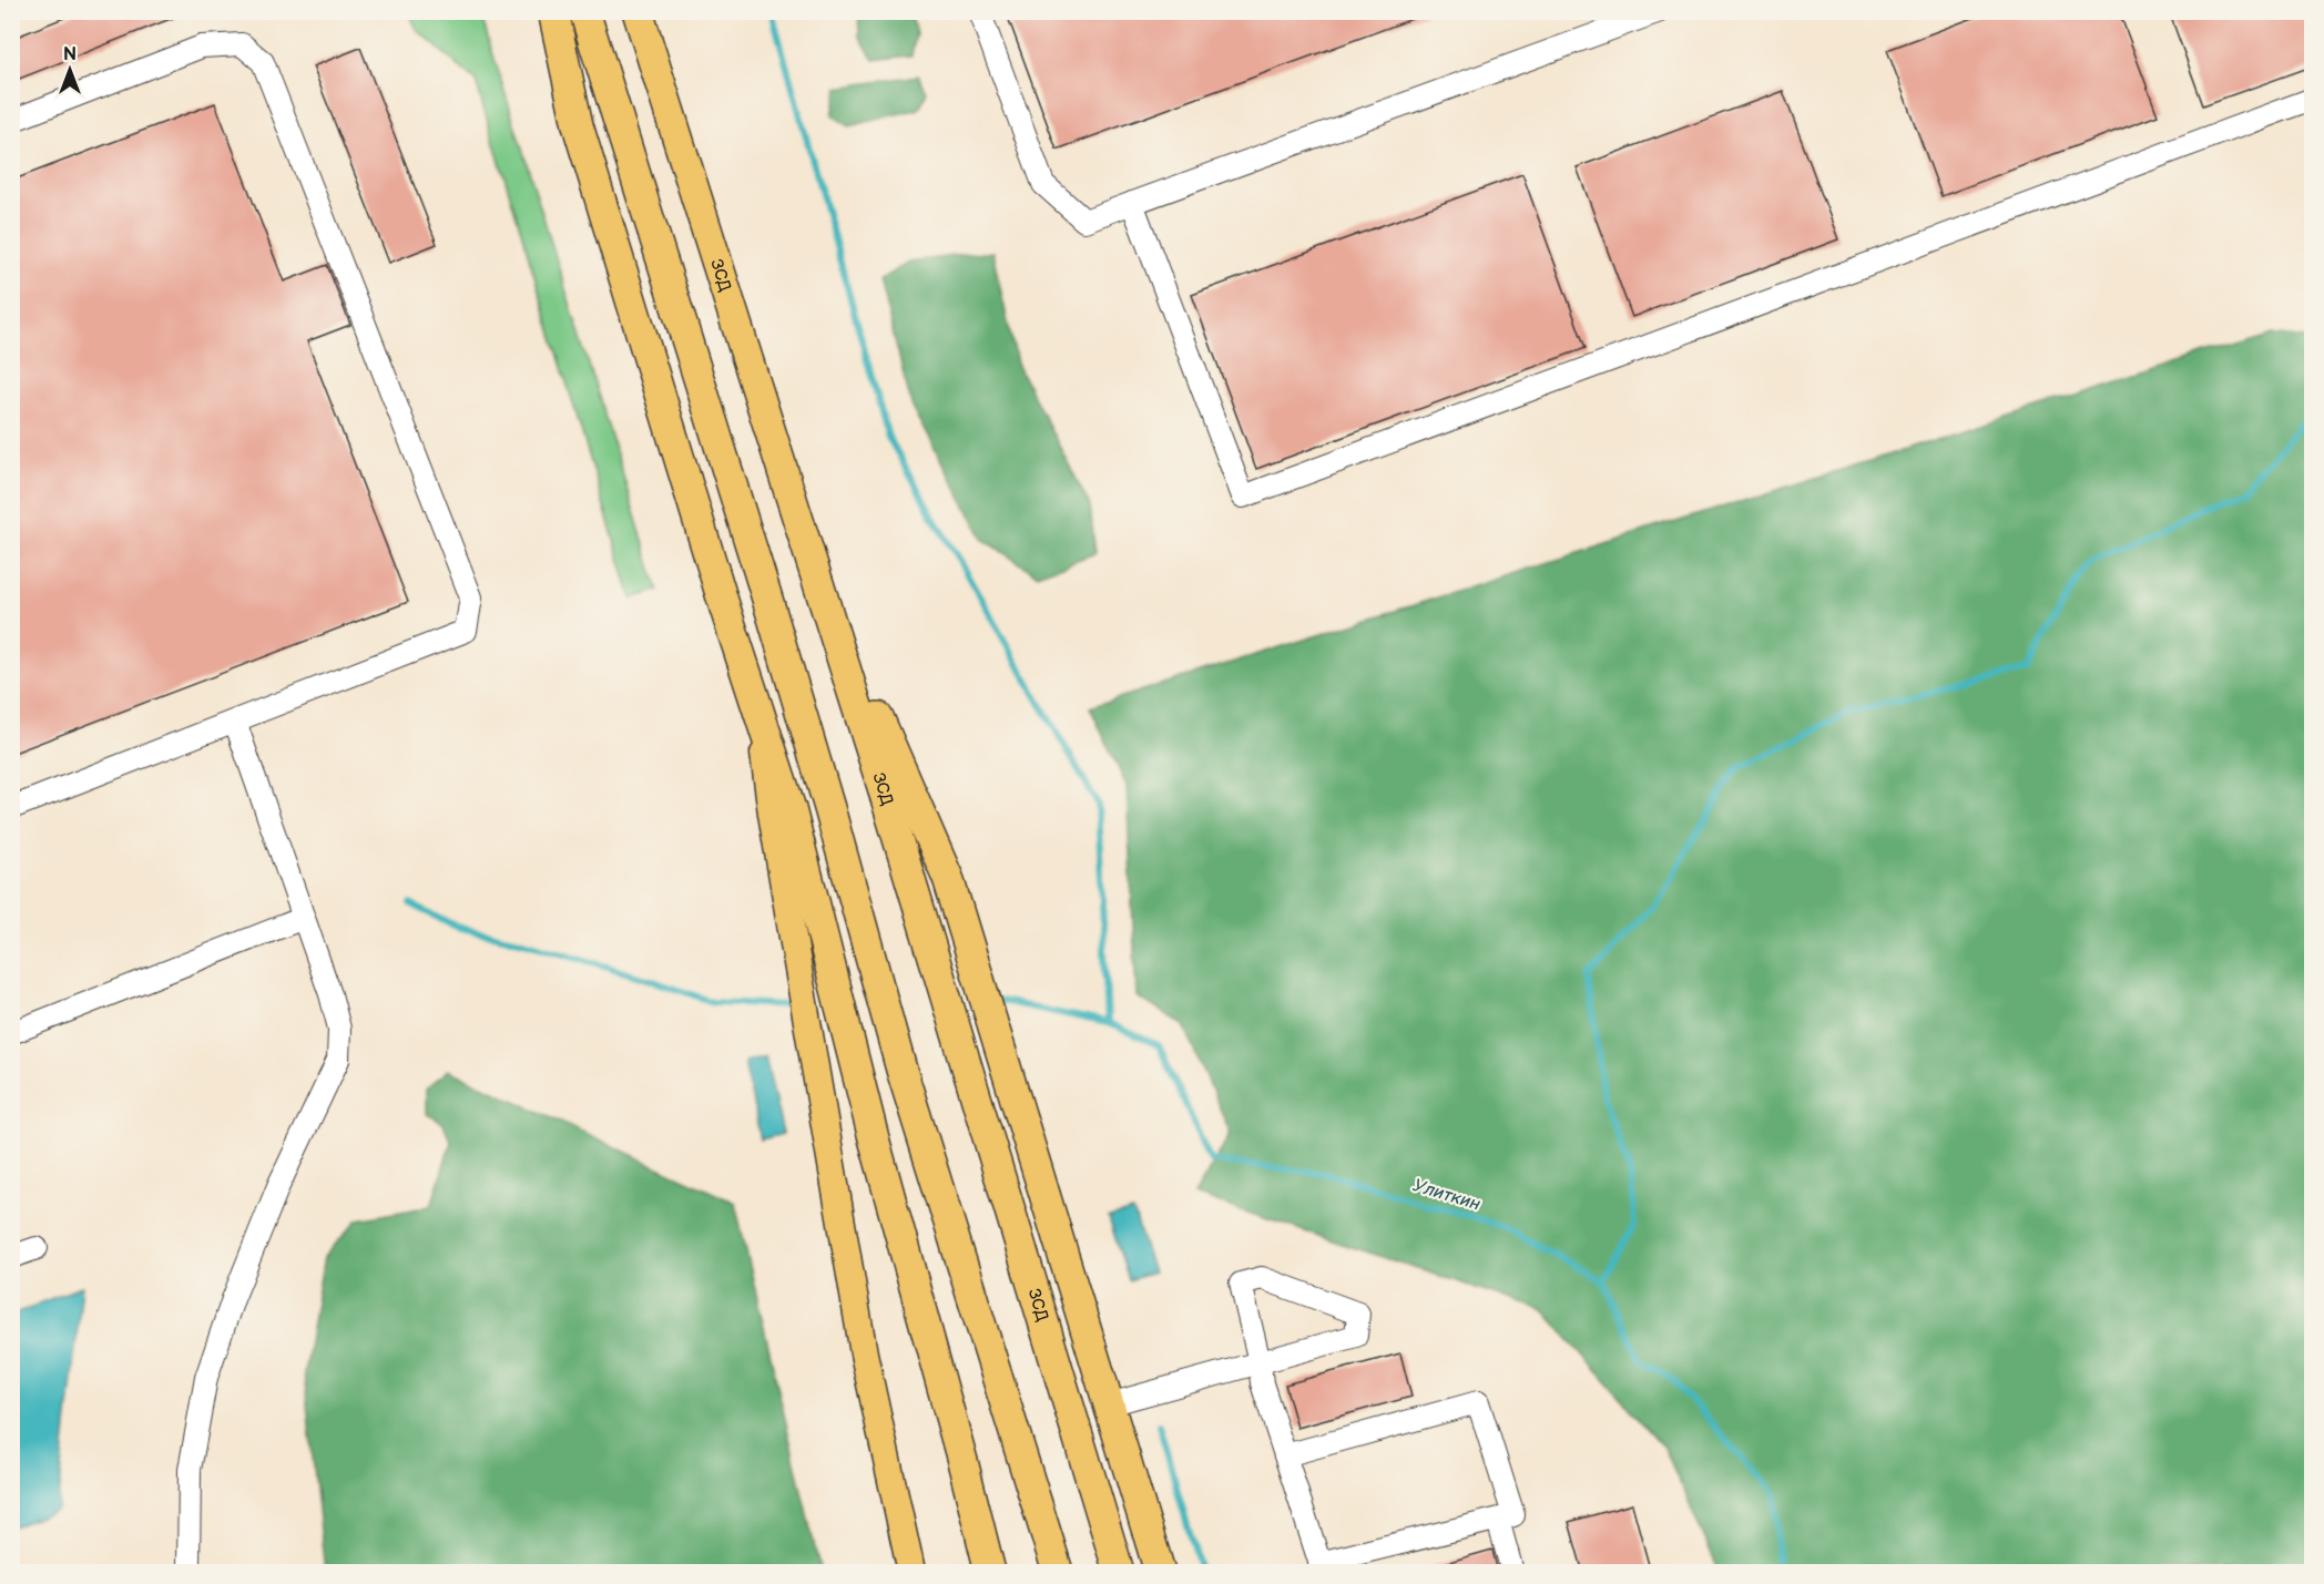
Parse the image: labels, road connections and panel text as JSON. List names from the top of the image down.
{
  "streets": {
    "highway": ["ЗСД"]
  },
  "water": ["Улиткин"],
  "north": "top"
}
